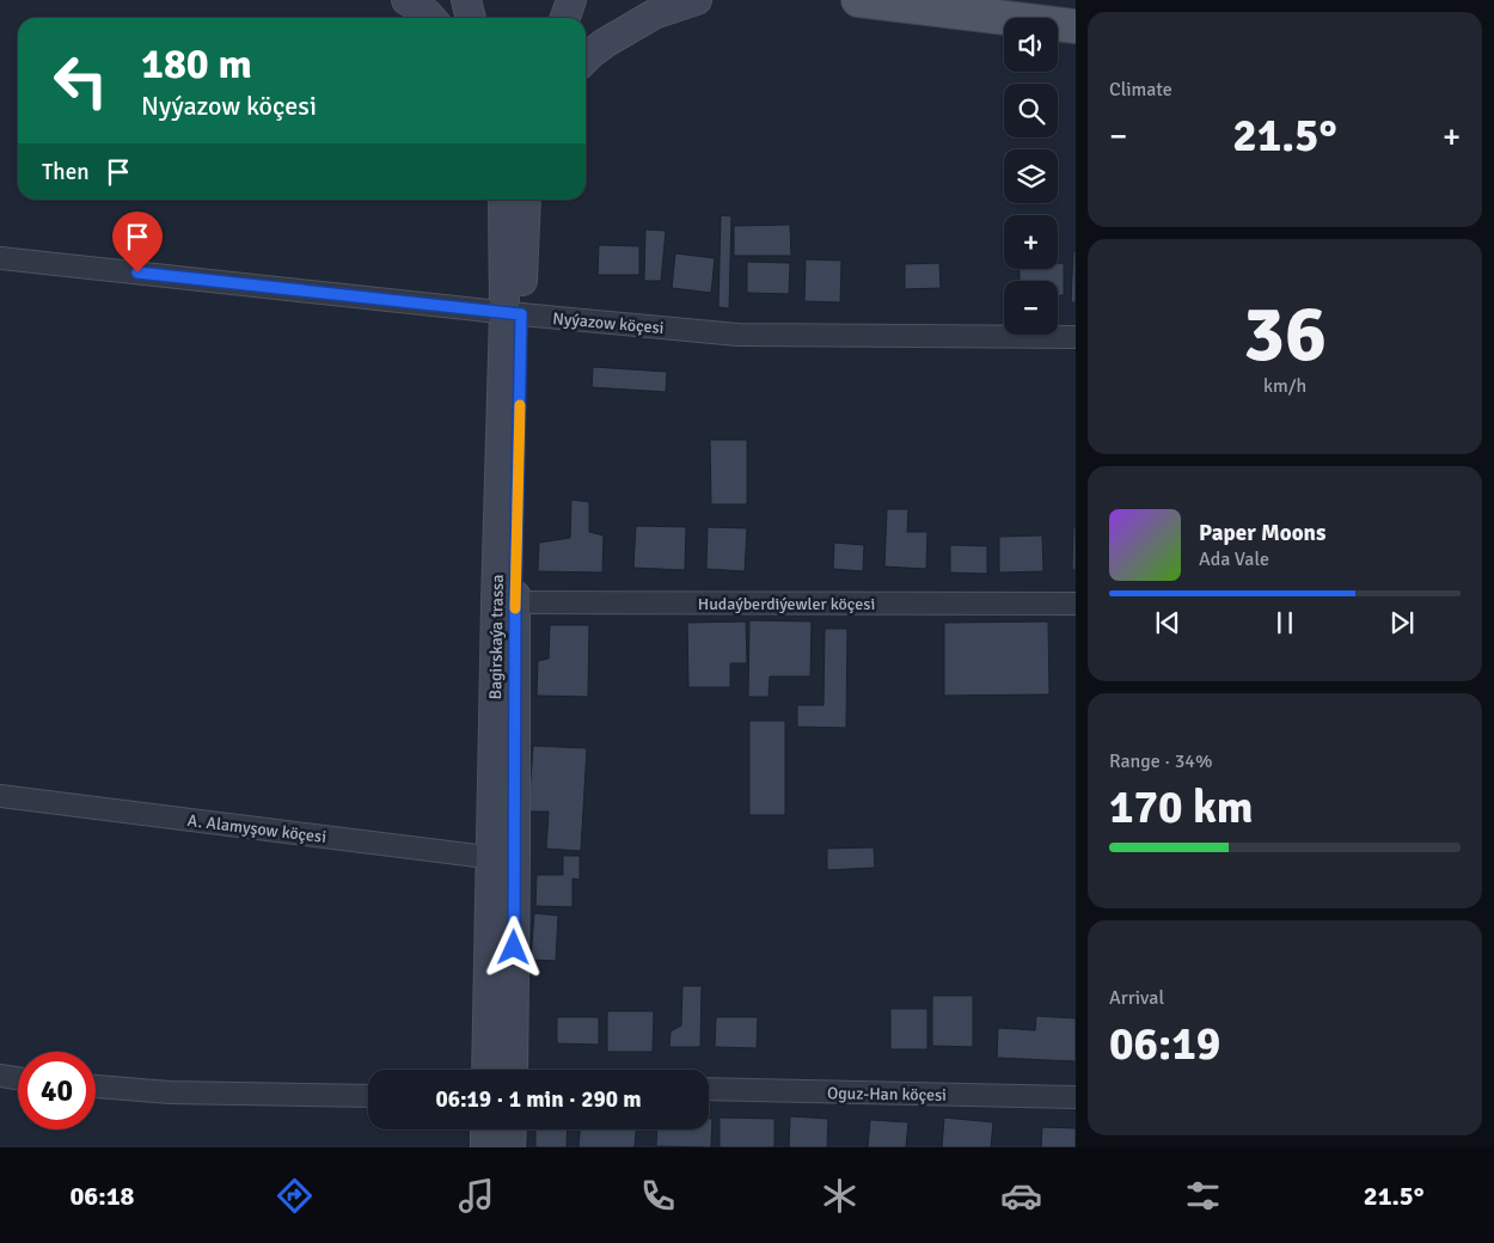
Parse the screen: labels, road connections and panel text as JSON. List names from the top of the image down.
{
  "streets": {
    "street": [
      "Nyýazow köçesi",
      "Hudaýberdiýewler köçesi",
      "Bagirskaýa trassa",
      "A. Alamyşow köçesi",
      "Oguz-Han köçesi"
    ]
  },
  "crossings": [
    ["Nyýazow köçesi", "Bagirskaýa trassa"],
    ["Hudaýberdiýewler köçesi", "Bagirskaýa trassa"],
    ["Bagirskaýa trassa", "A. Alamyşow köçesi"]
  ],
  "page": {
    "tile": [
      "Climate",
      ["36", "km/h"],
      ["Range · 34%", "170 km"],
      ["Arrival", "06:19"]
    ],
    "map_buttons": ["+", "−"],
    "turn": ["180 m", "Nyýazow köçesi"],
    "heat": ["−", "21.5°", "+"],
    "then": "Then",
    "song": ["Paper Moons", "Ada Vale"],
    "limit": "40",
    "trip": "06:19 · 1 min · 290 m",
    "tabs": ["06:18", "21.5°"]
  }
}
